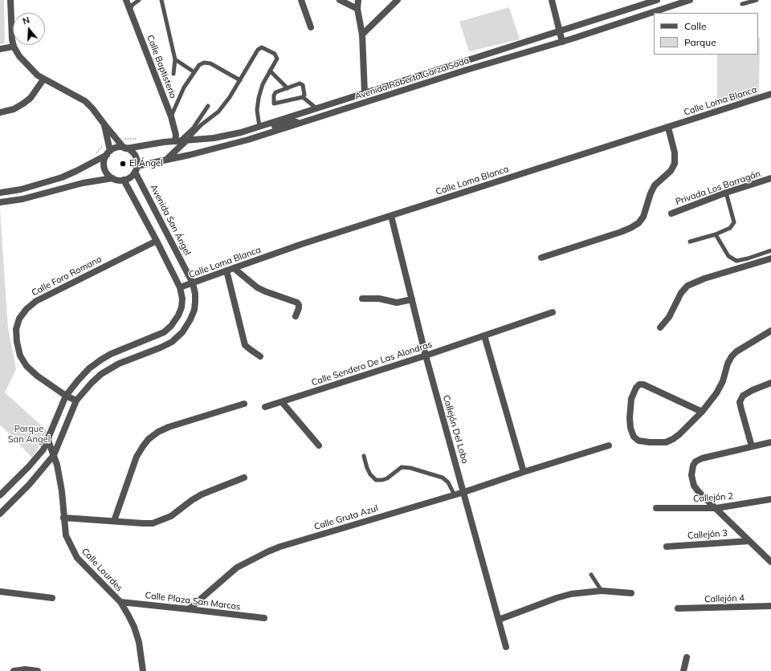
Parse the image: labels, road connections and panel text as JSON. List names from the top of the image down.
{
  "streets": {
    "street": [
      "Calle Baptisterio",
      "Avenida Roberto Garza Sada",
      "Calle Loma Blanca",
      "Privada Los Barragán",
      "Avenida San Ángel",
      "Calle Foro Romano",
      "Calle Sendero De Las Alondras",
      "Callejón Del Lobo",
      "Callejón 2",
      "Calle Gruta Azul",
      "Callejón 3",
      "Calle Lourdes",
      "Callejón 4",
      "Calle Plaza San Marcos"
    ]
  },
  "crossings": [
    ["Calle Baptisterio", "Avenida Roberto Garza Sada"],
    ["Avenida Roberto Garza Sada", "Avenida San Ángel"],
    ["Calle Loma Blanca", "Avenida San Ángel"],
    ["Calle Loma Blanca", "Callejón Del Lobo"],
    ["Avenida San Ángel", "Calle Foro Romano"],
    ["Avenida San Ángel", "Calle Lourdes"],
    ["Calle Sendero De Las Alondras", "Callejón Del Lobo"],
    ["Callejón Del Lobo", "Calle Gruta Azul"],
    ["Calle Gruta Azul", "Calle Plaza San Marcos"],
    ["Calle Lourdes", "Calle Plaza San Marcos"]
  ],
  "parks": ["Parque San Ángel"],
  "places": ["El Ángel"],
  "legend": ["Calle", "Parque"],
  "north": "top"
}
